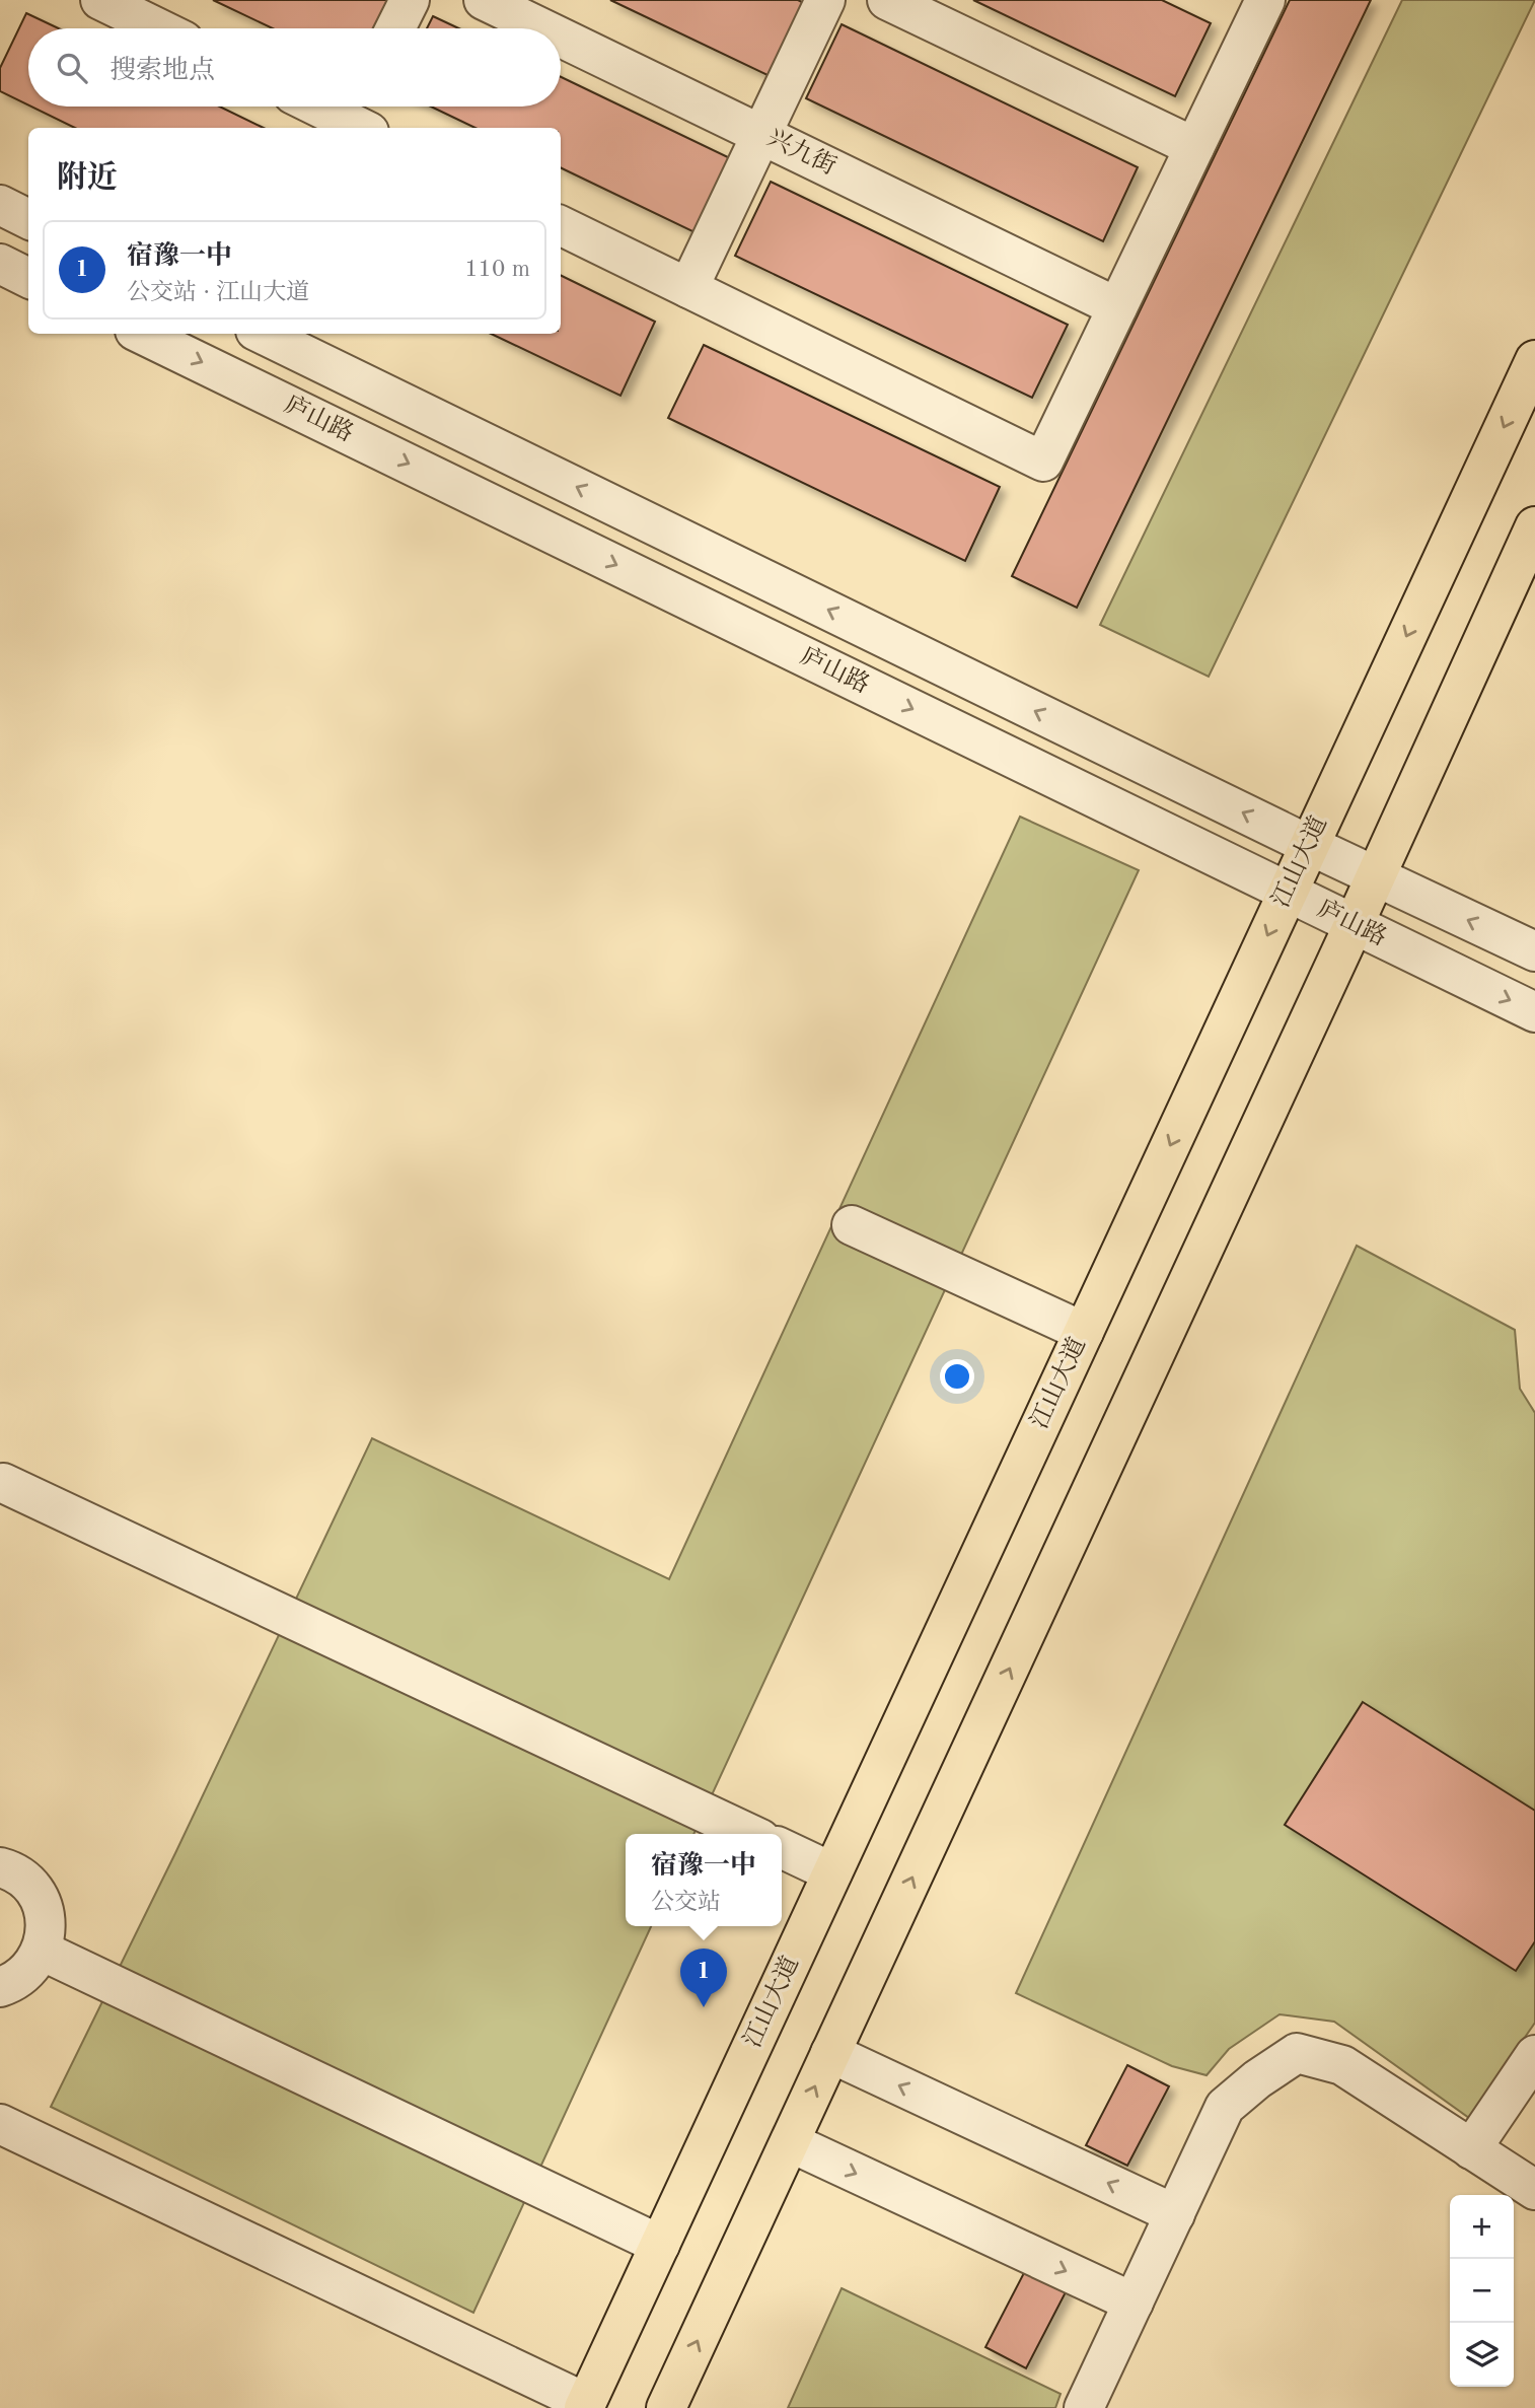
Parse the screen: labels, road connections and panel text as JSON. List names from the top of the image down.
{
  "streets": {
    "main road": ["江山大道"],
    "street": ["兴九街", "庐山路"]
  },
  "crossings": [
    ["庐山路", "江山大道"]
  ],
  "page": {
    "search": "搜索地点",
    "heading": "附近",
    "list": [
      {
        "mark": "1",
        "name": "宿豫一中",
        "note": "公交站 · 江山大道",
        "value": "110 m"
      }
    ],
    "popup": ["宿豫一中", "公交站"],
    "pins": "1",
    "map_buttons": ["+", "−"]
  }
}
